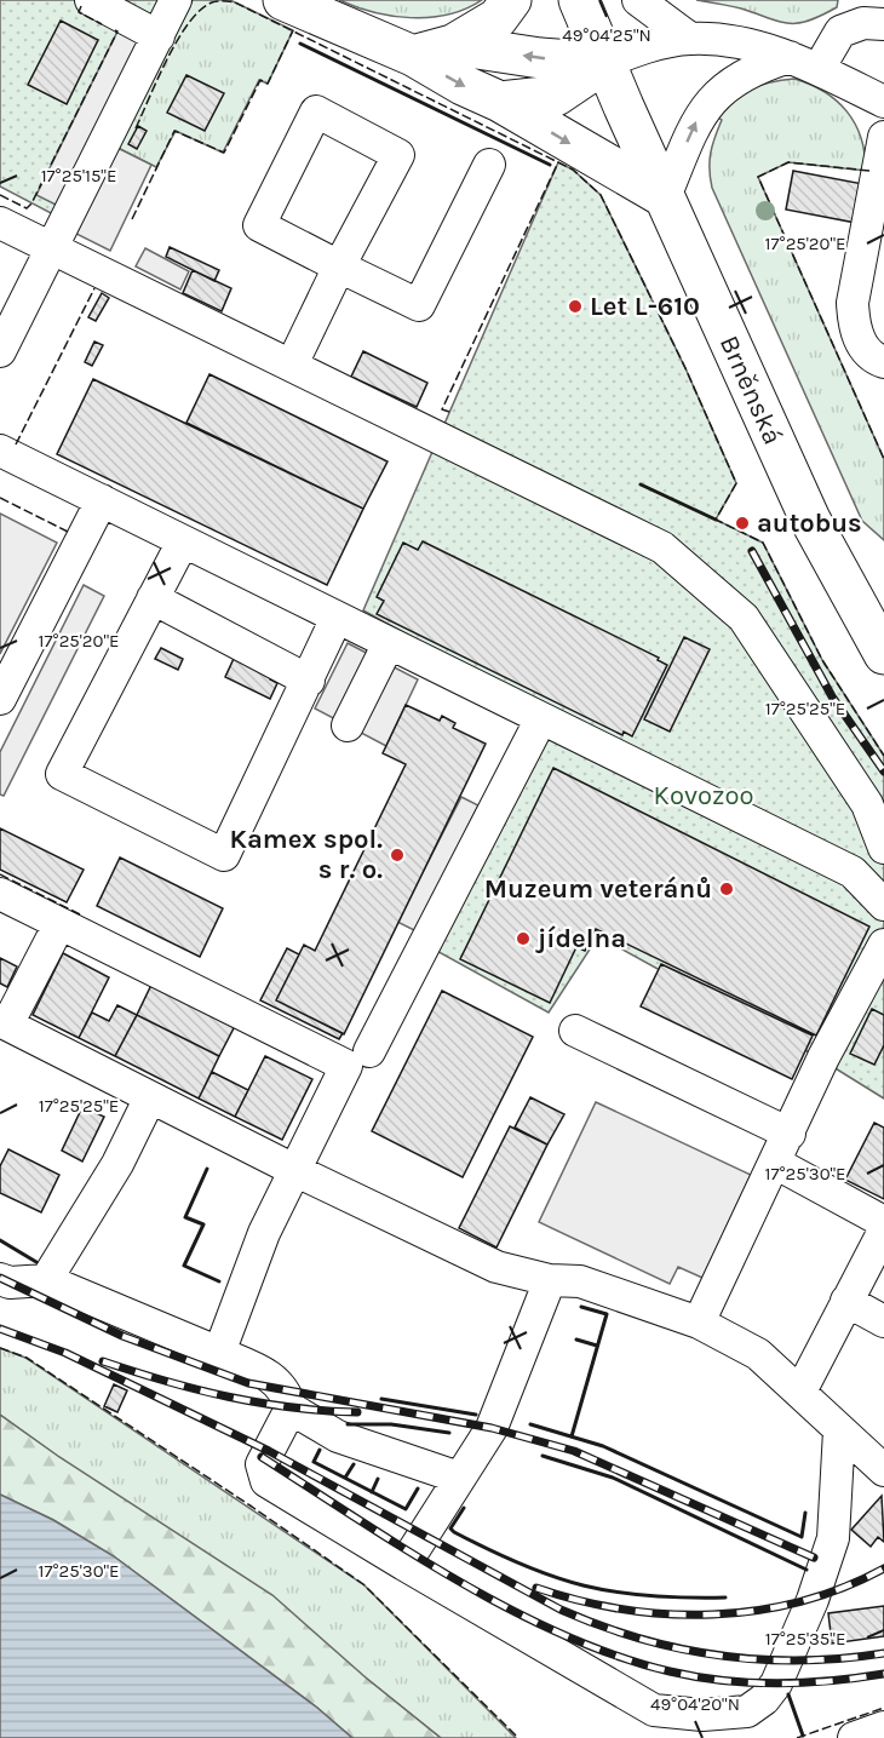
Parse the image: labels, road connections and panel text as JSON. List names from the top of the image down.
{
  "streets": {
    "main road": ["Brněnská"]
  },
  "parks": ["Kovozoo"],
  "places": [
    "Let L-610",
    "autobus",
    "Kamex spol. s r. o.",
    "Muzeum veteránů",
    "jídelna"
  ],
  "coordinates": [
    "49°04'25\"N",
    "17°25'15\"E",
    "17°25'20\"E",
    "17°25'25\"E",
    "17°25'30\"E",
    "17°25'35\"E",
    "49°04'20\"N"
  ]
}
